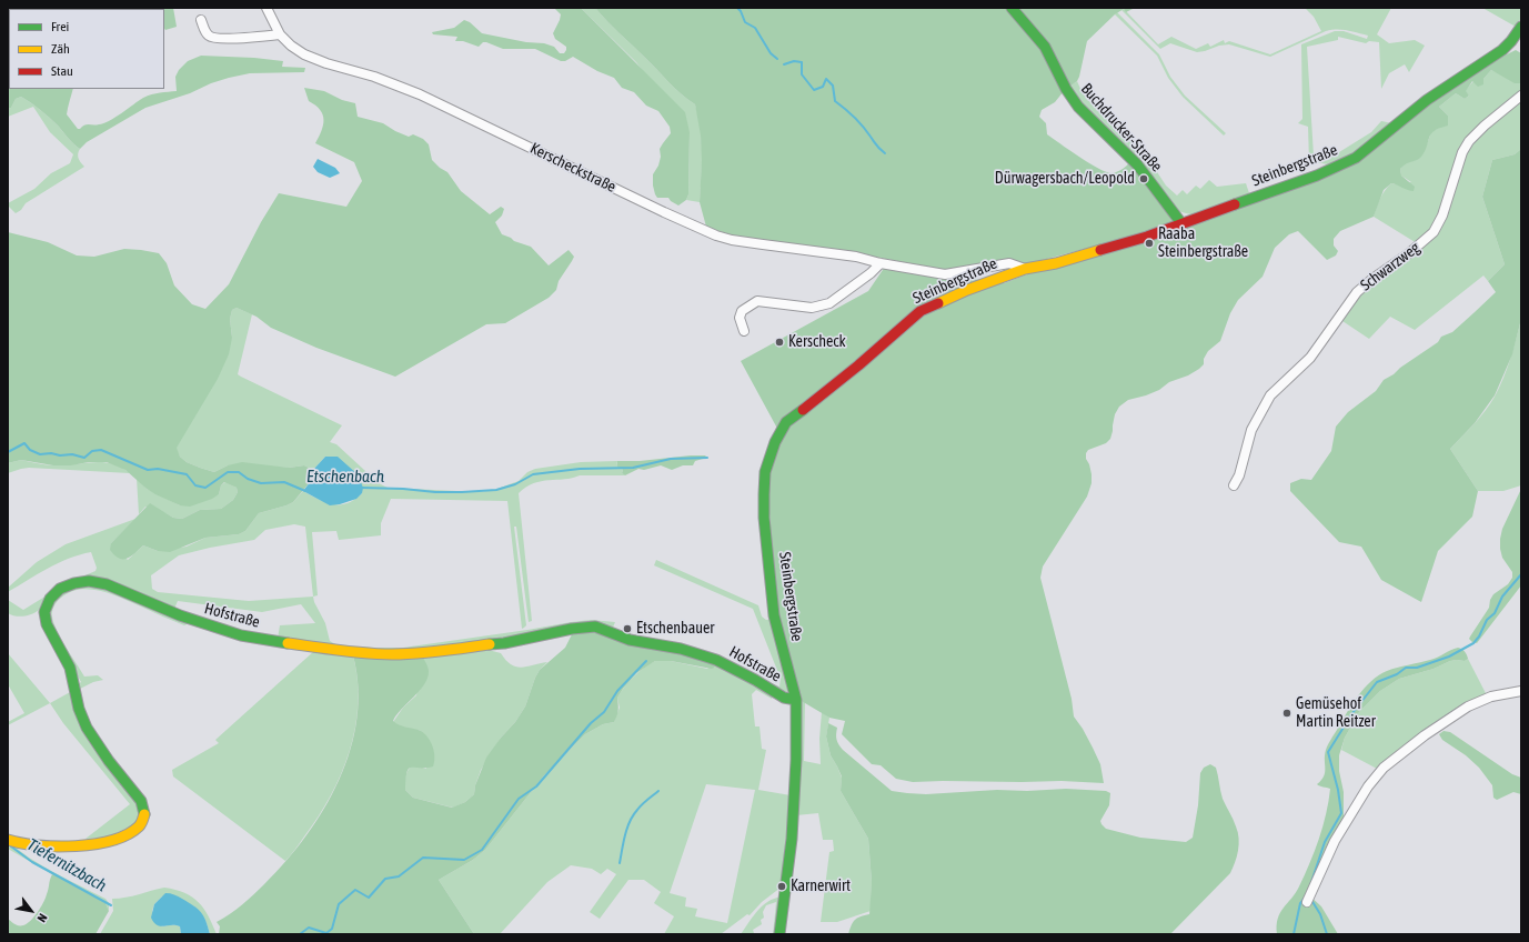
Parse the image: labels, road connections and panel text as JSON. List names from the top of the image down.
{
  "streets": {
    "street": [
      "Buchdrucker-Straße",
      "Steinbergstraße",
      "Kerscheckstraße",
      "Schwarzweg",
      "Hofstraße"
    ]
  },
  "crossings": [
    ["Buchdrucker-Straße", "Steinbergstraße"],
    ["Steinbergstraße", "Kerscheckstraße"],
    ["Steinbergstraße", "Hofstraße"]
  ],
  "water": ["Etschenbach", "Tiefernitzbach"],
  "places": [
    "Dürwagersbach/Leopold",
    "Raaba Steinbergstraße",
    "Kerscheck",
    "Etschenbauer",
    "Gemüsehof Martin Reitzer",
    "Karnerwirt"
  ],
  "legend": ["Frei", "Zäh", "Stau"],
  "north": "bottom right"
}
